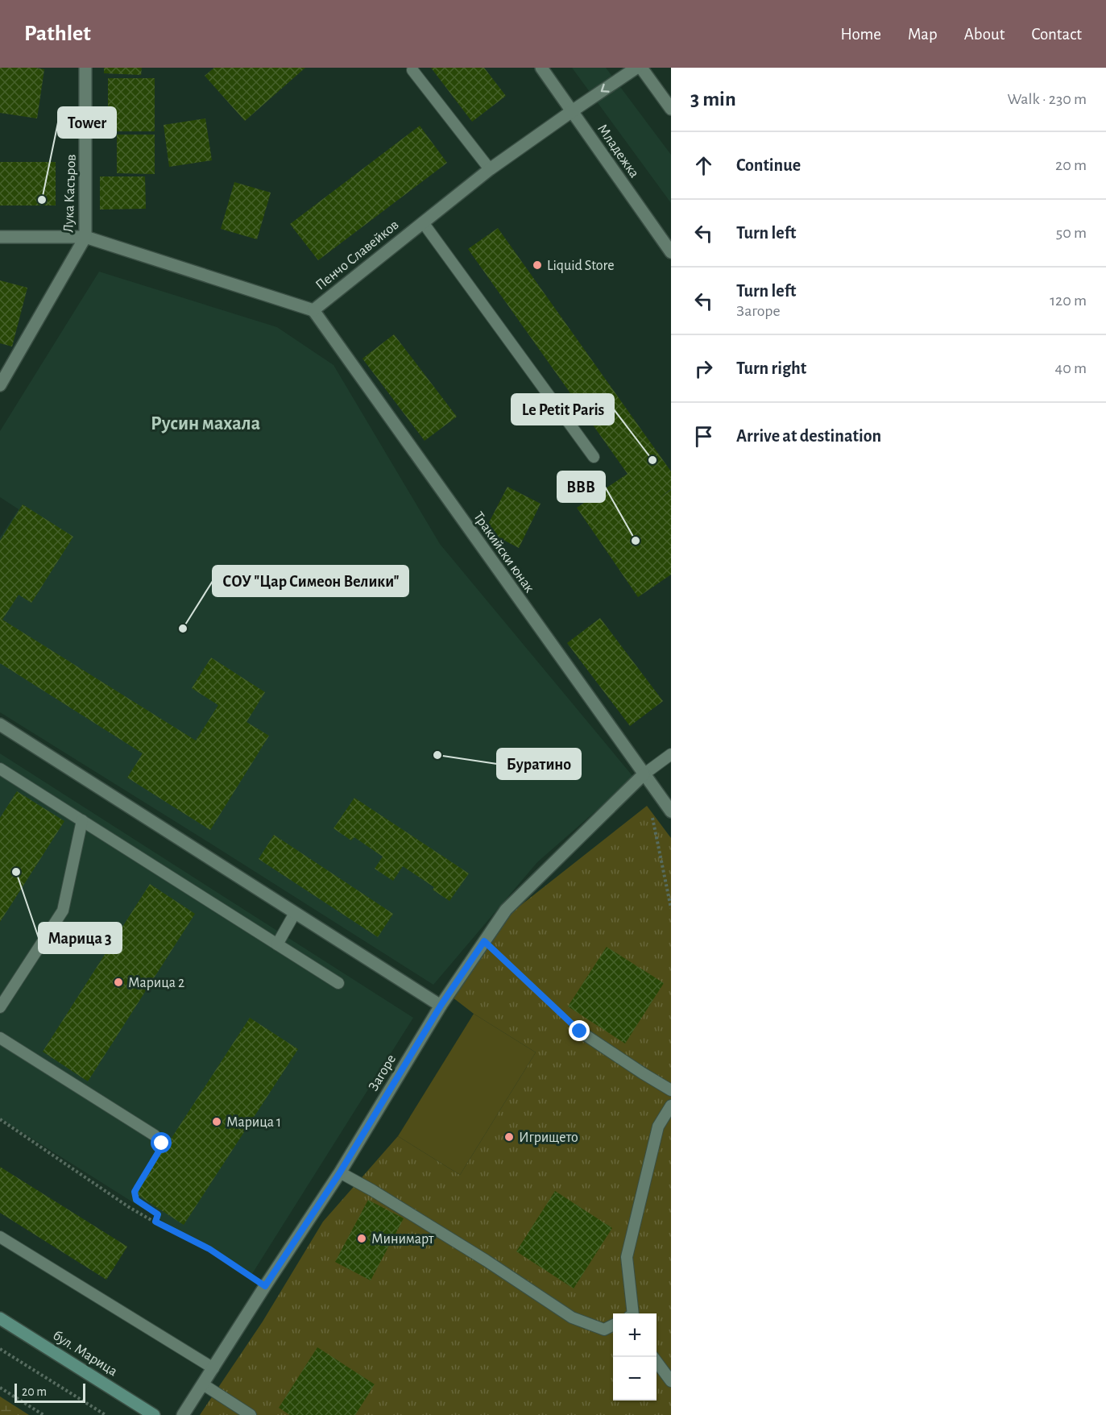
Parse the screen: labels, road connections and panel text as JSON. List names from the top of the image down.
{
  "streets": {
    "street": [
      "Младежка",
      "Лука Касъров",
      "Пенчо Славейков",
      "Тракийски юнак",
      "Загоре",
      "бул. Марица"
    ]
  },
  "crossings": [
    ["Младежка", "Пенчо Славейков"],
    ["Лука Касъров", "Пенчо Славейков"],
    ["Пенчо Славейков", "Тракийски юнак"],
    ["Тракийски юнак", "Загоре"]
  ],
  "districts": ["Русин махала"],
  "places": [
    "Tower",
    "Liquid Store",
    "Le Petit Paris",
    "ВВВ",
    "СОУ \"Цар Симеон Велики\"",
    "Буратино",
    "Марица 3",
    "Марица 2",
    "Марица 1",
    "Игрището",
    "Минимарт"
  ],
  "scale_bar": "20 m",
  "page": {
    "header": "Pathlet",
    "nav": [
      "Home",
      "Map",
      "About",
      "Contact"
    ],
    "heading": ["3 min", "Walk · 230 m"],
    "list": [
      ["Continue", "20 m"],
      ["Turn left", "50 m"],
      ["Turn left", "Загоре", "120 m"],
      ["Turn right", "40 m"],
      "Arrive at destination"
    ],
    "map_buttons": ["+", "−"],
    "scale": "20 m"
  }
}
